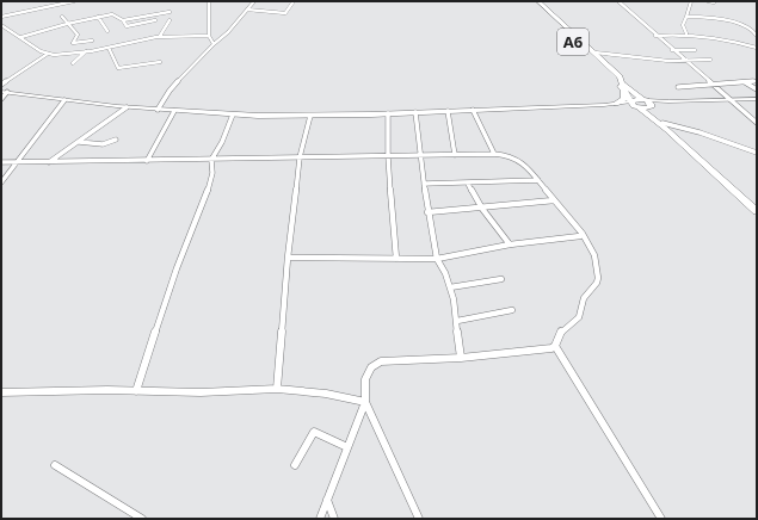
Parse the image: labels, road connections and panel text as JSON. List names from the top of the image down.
{
  "streets": {
    "highway": ["A6"]
  }
}
